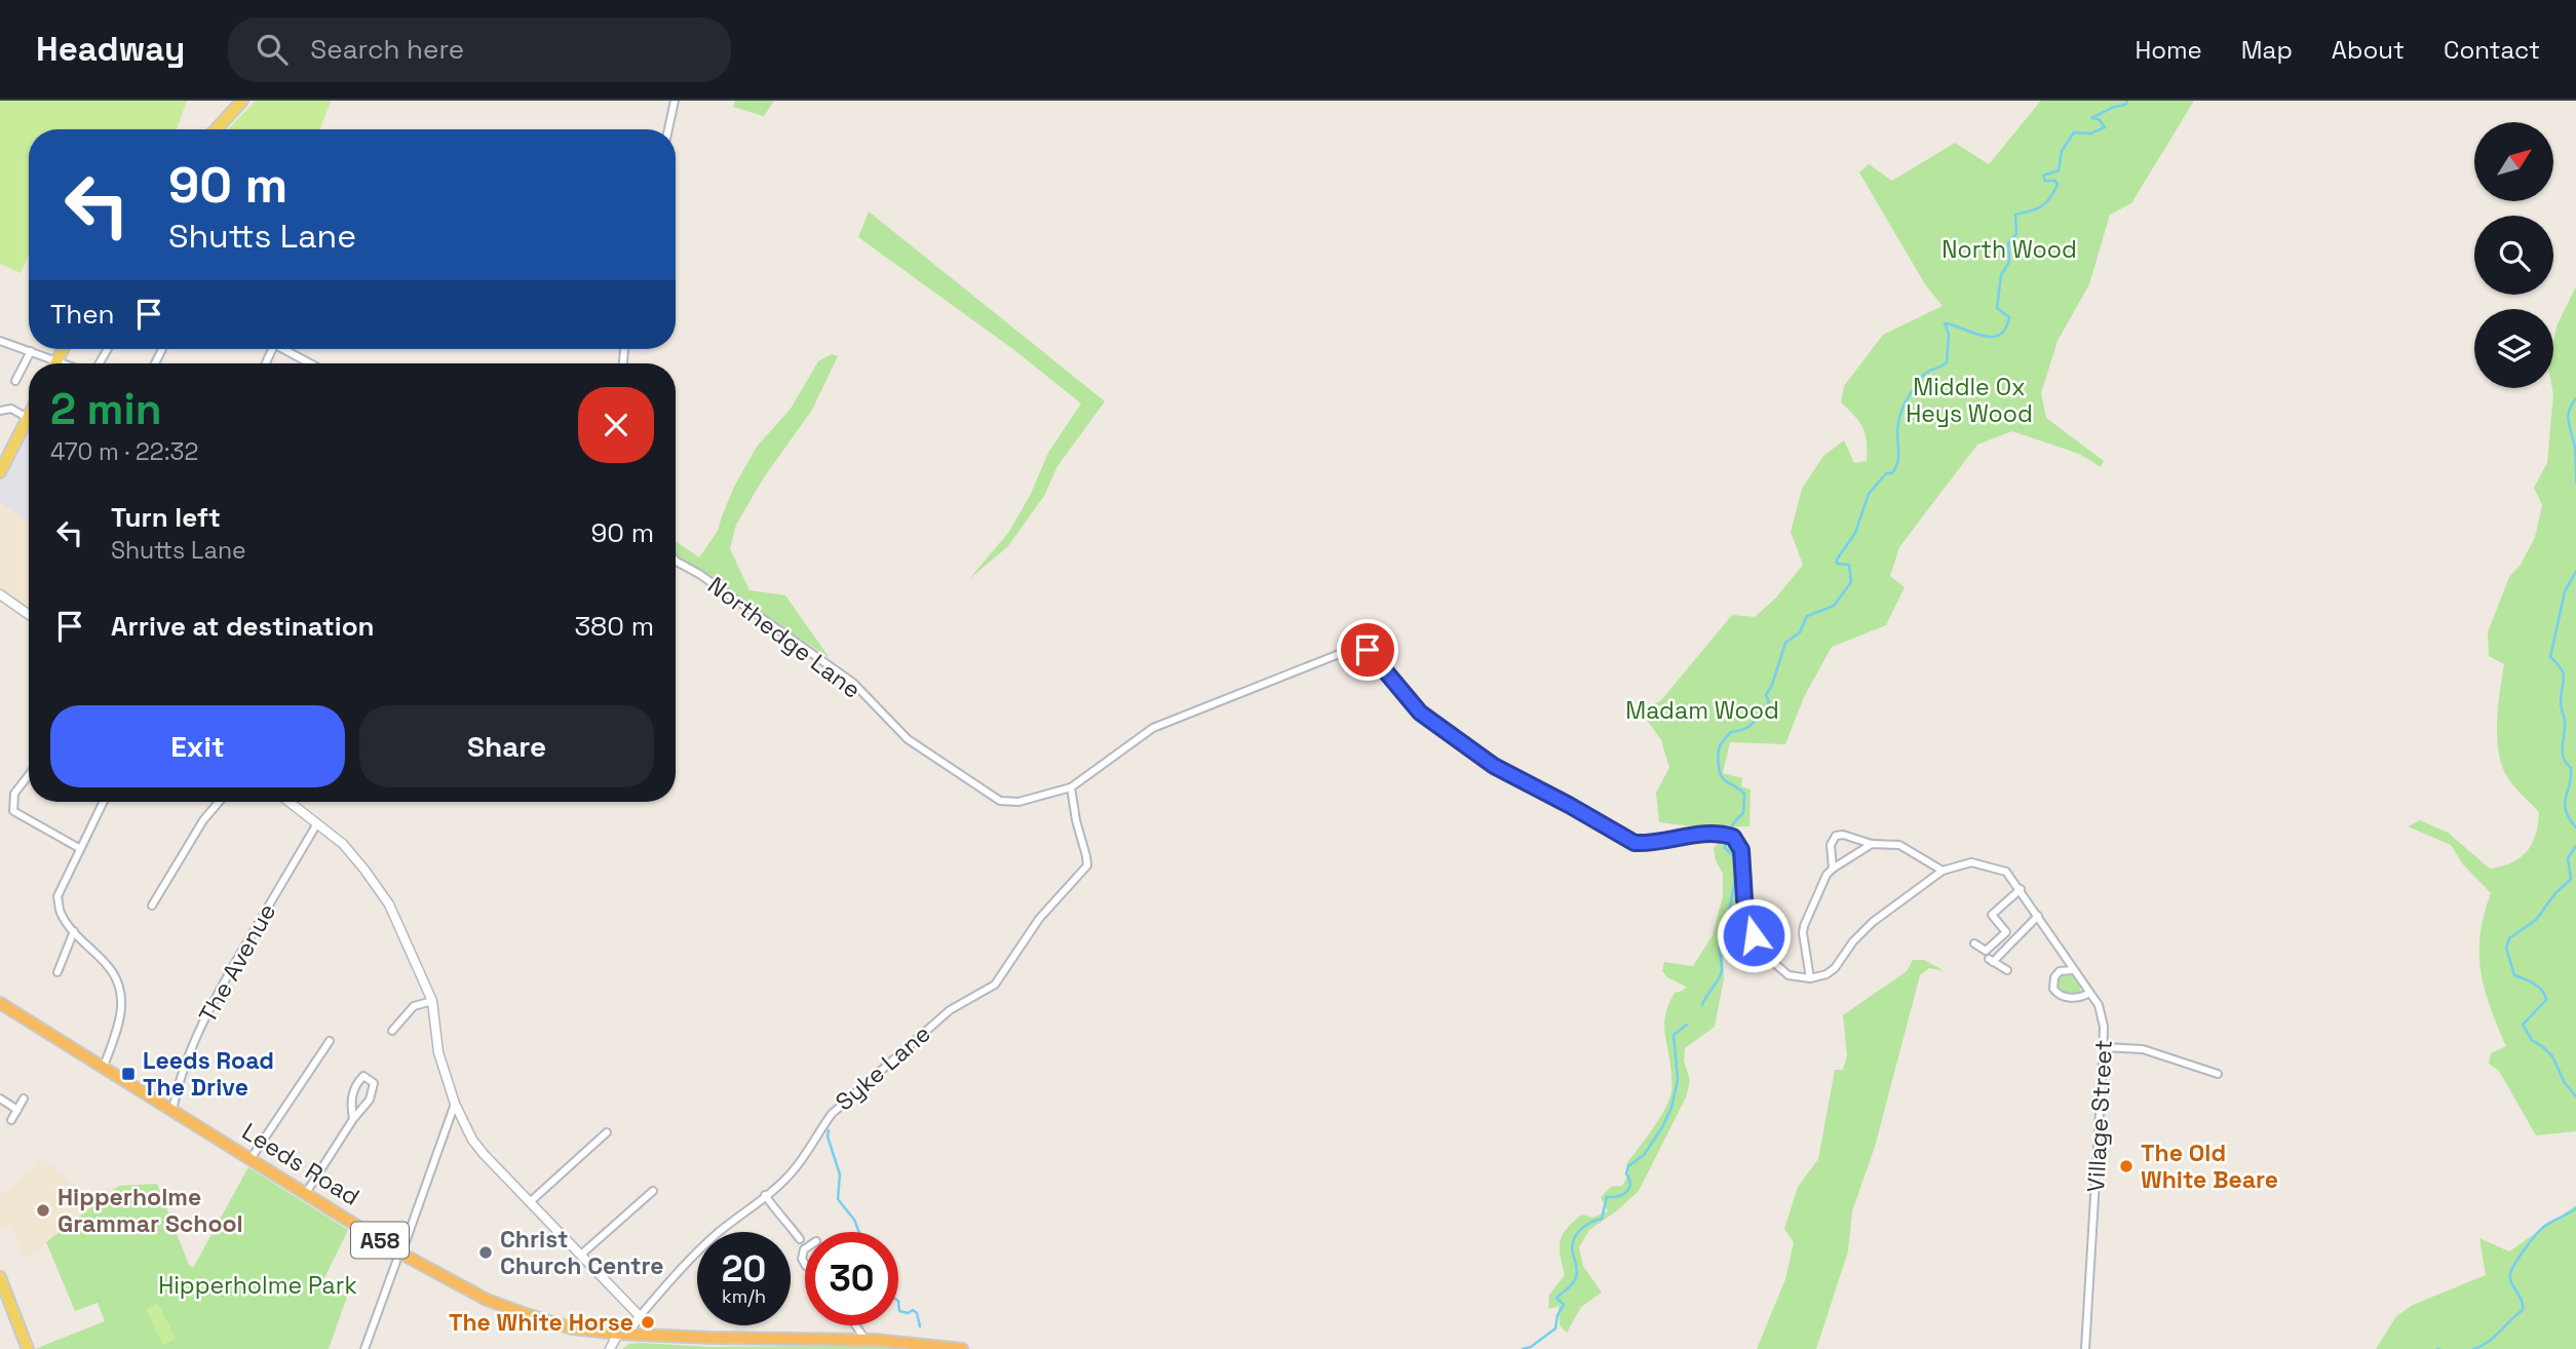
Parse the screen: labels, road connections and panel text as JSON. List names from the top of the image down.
{
  "streets": {
    "highway": ["Leeds Road", "A58"],
    "street": [
      "Northedge Lane",
      "The Avenue",
      "Syke Lane",
      "Village Street"
    ]
  },
  "crossings": [
    ["Northedge Lane", "Syke Lane"],
    ["The Avenue", "Leeds Road"],
    ["Syke Lane", "Leeds Road"],
    ["Leeds Road", "A58"]
  ],
  "parks": [
    "North Wood",
    "Middle Ox Heys Wood",
    "Madam Wood",
    "Hipperholme Park"
  ],
  "places": {
    "transit": ["Leeds Road The Drive"],
    "other": [
      "The Old White Beare",
      "Hipperholme Grammar School",
      "Christ Church Centre",
      "The White Horse"
    ]
  },
  "north": "top right",
  "page": {
    "header": "Headway",
    "search": "Search here",
    "nav": [
      "Home",
      "Map",
      "About",
      "Contact"
    ],
    "turn": ["90 m", "Shutts Lane"],
    "then": "Then",
    "heading": ["2 min", "470 m · 22:32"],
    "list": [
      {
        "name": "Turn left",
        "note": "Shutts Lane",
        "value": "90 m"
      },
      {
        "name": "Arrive at destination",
        "value": "380 m"
      }
    ],
    "buttons": ["Exit", "Share"],
    "speed": "20 km/h",
    "limit": "30"
  }
}
